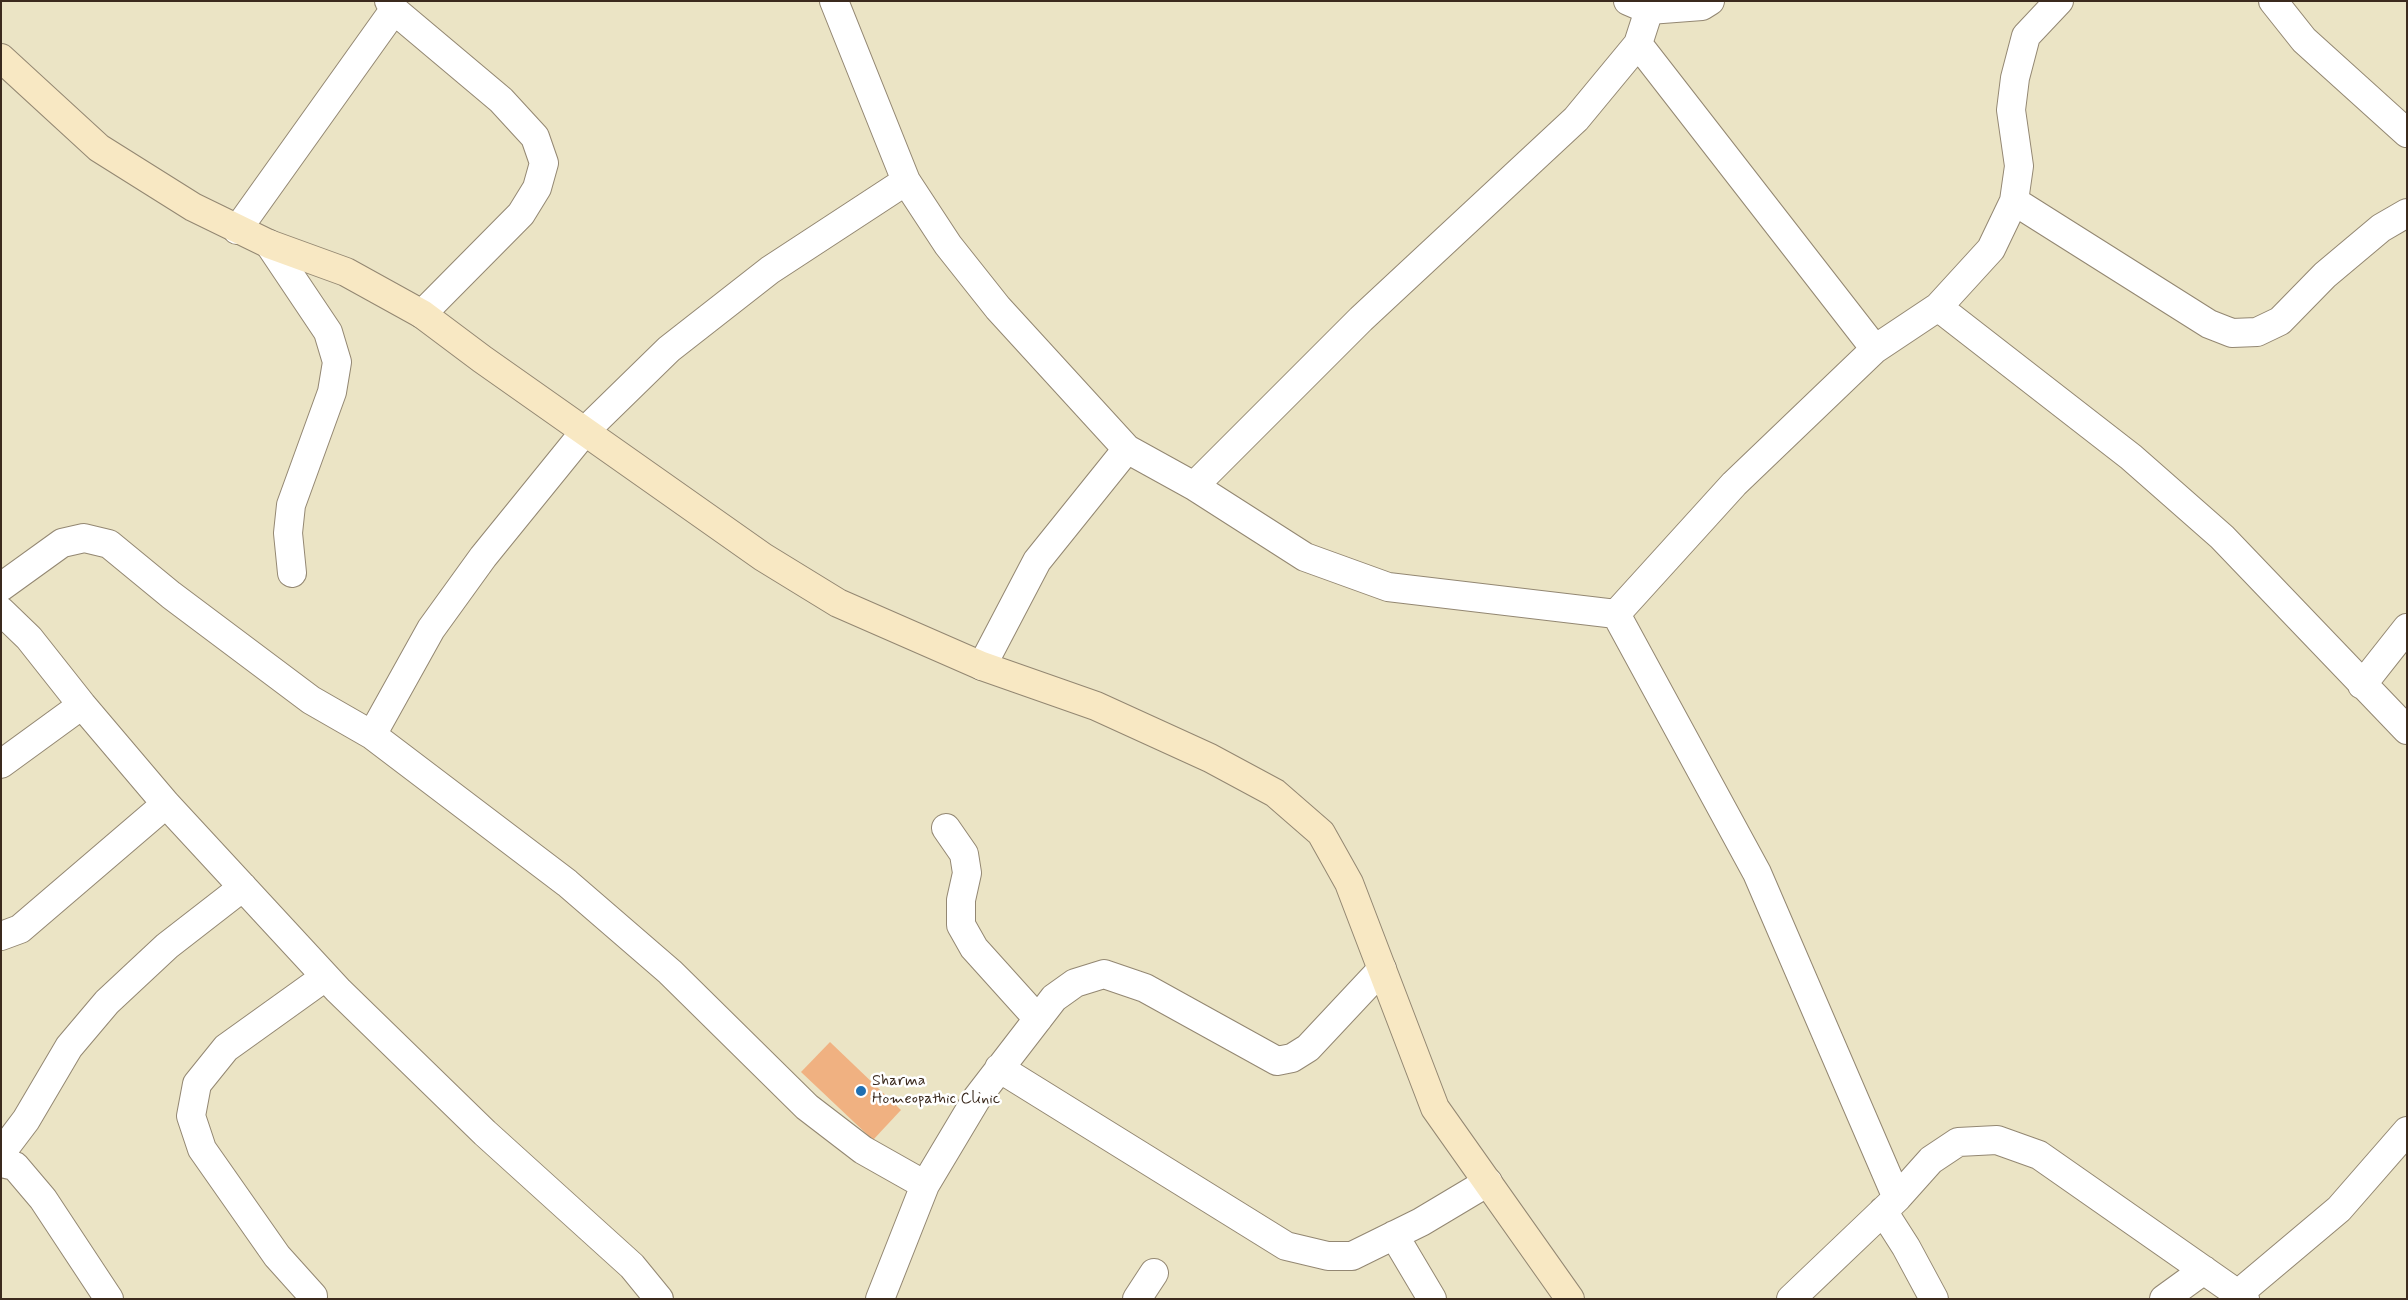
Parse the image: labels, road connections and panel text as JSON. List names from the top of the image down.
{
  "places": ["Sharma Homeopathic Clinic"]
}
